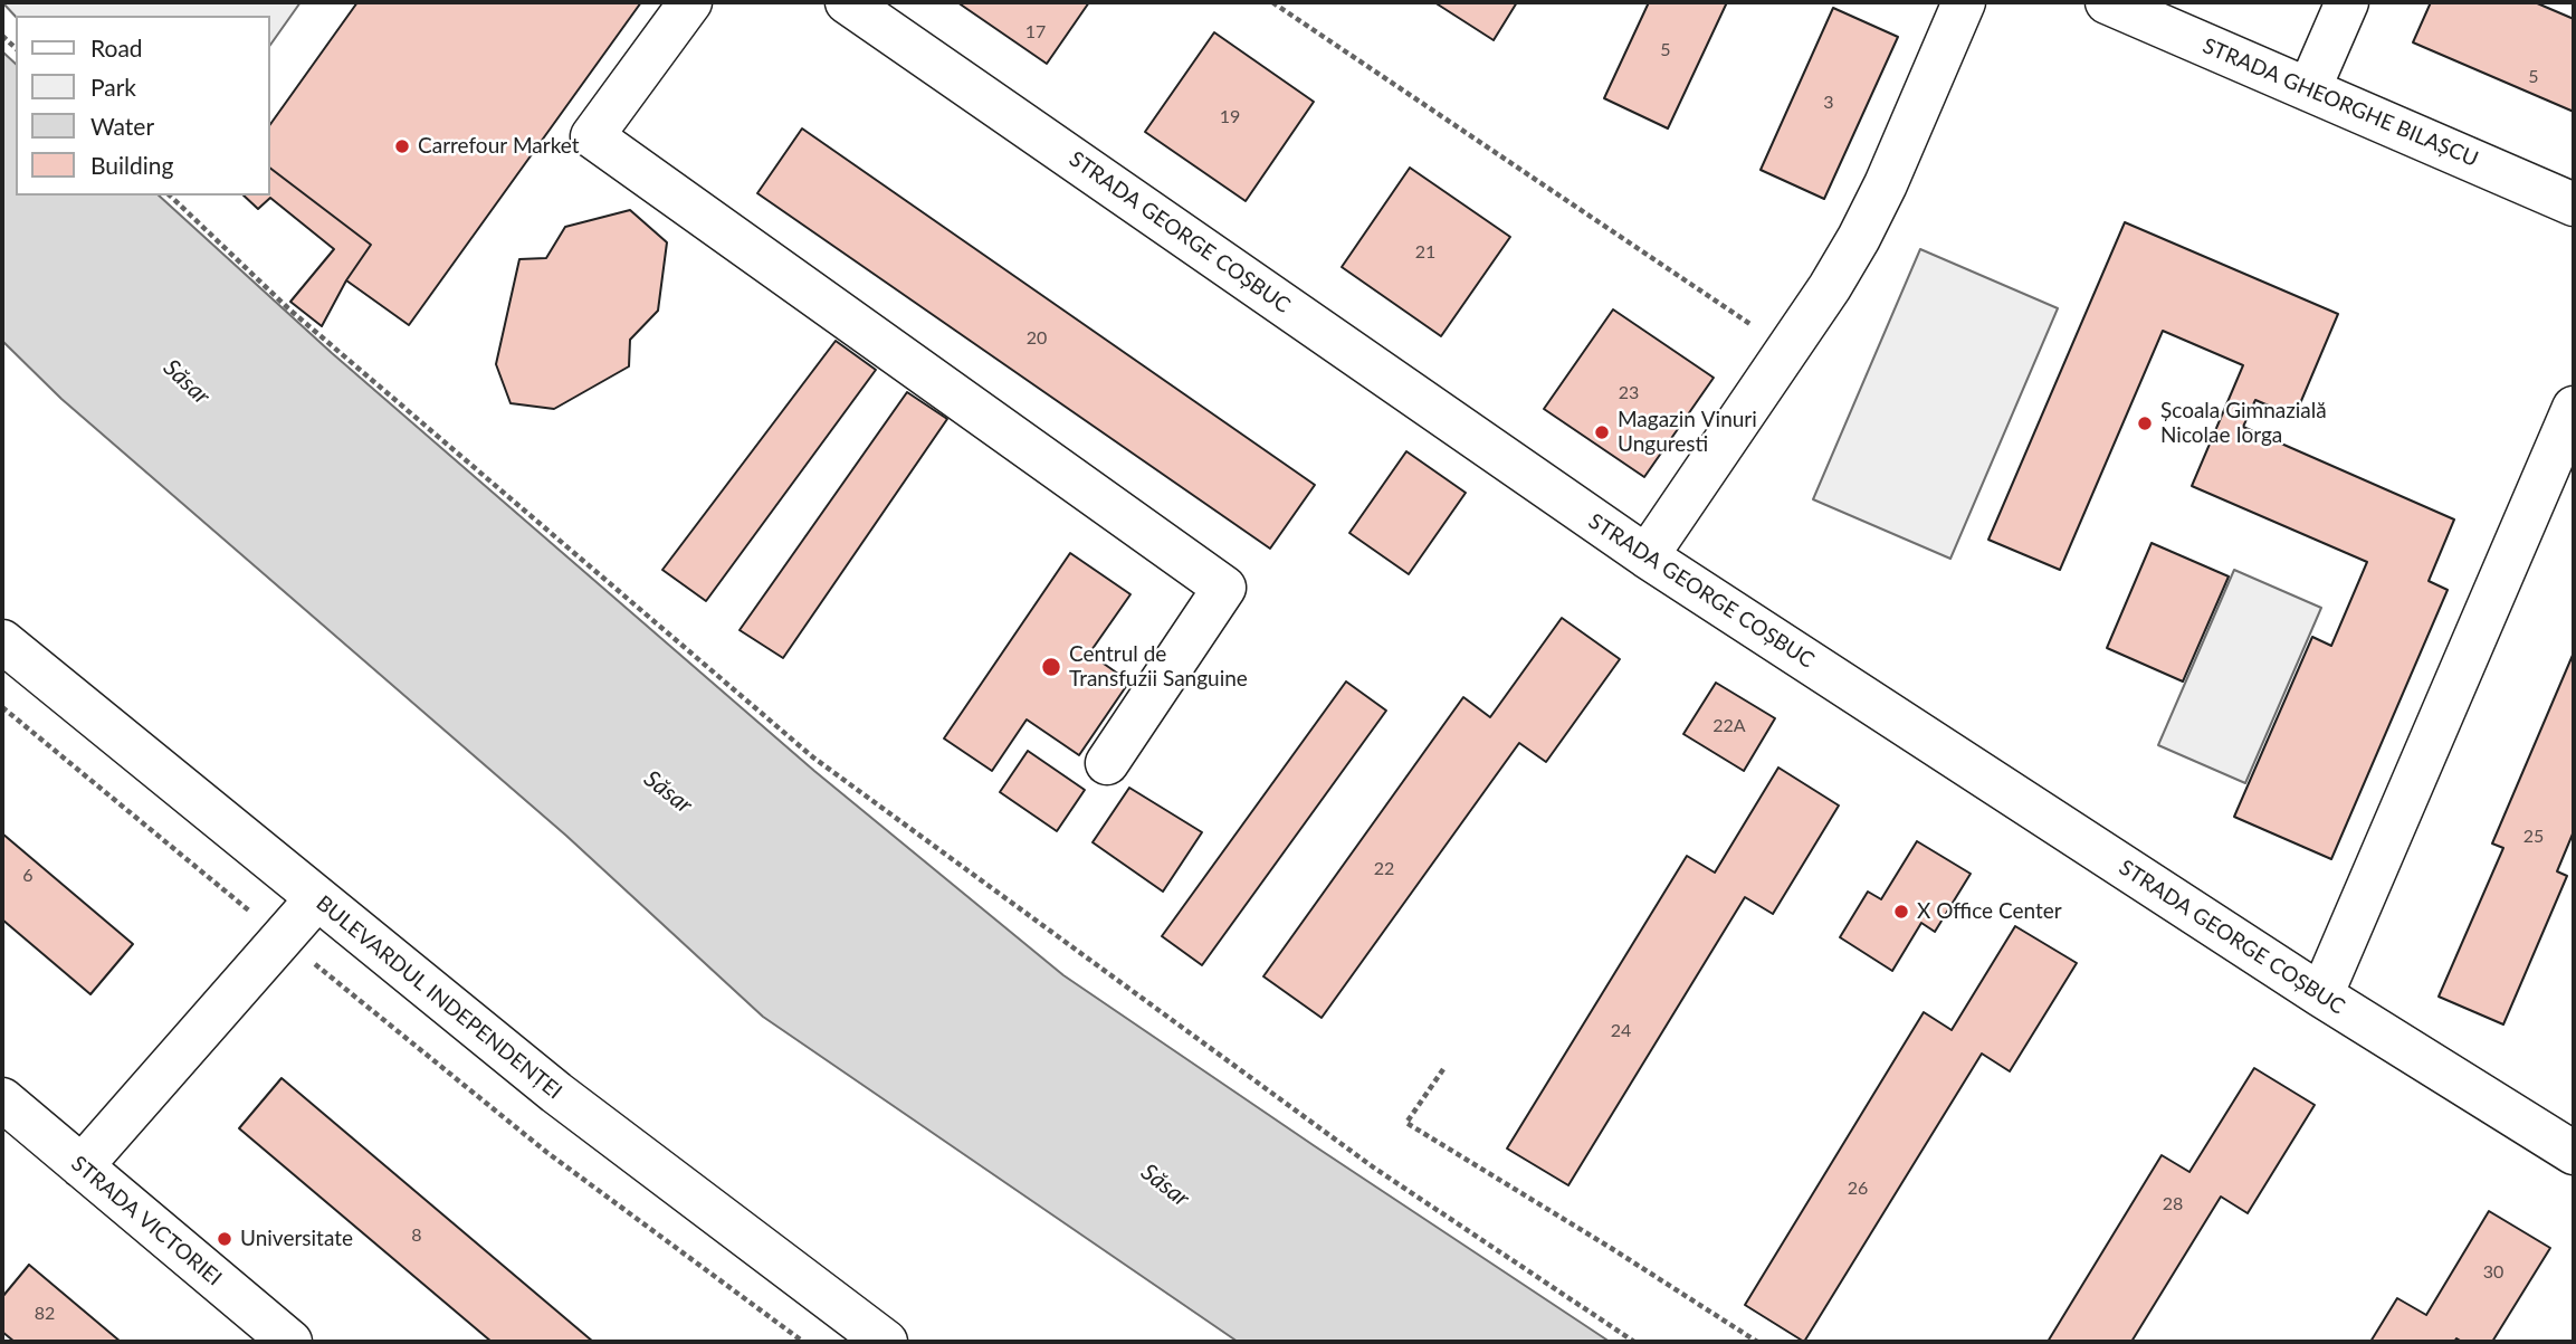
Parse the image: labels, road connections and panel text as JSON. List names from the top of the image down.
{
  "streets": {
    "street": [
      "STRADA GHEORGHE BILAȘCU",
      "STRADA GEORGE COȘBUC",
      "BULEVARDUL INDEPENDENȚEI",
      "STRADA VICTORIEI"
    ]
  },
  "water": ["Săsar"],
  "places": [
    "Carrefour Market",
    "Școala Gimnazială Nicolae Iorga",
    "Magazin Vinuri Unguresti",
    "Centrul de Transfuzii Sanguine",
    "X Office Center",
    "Universitate"
  ],
  "house_numbers": [
    "17",
    "5",
    "5",
    "3",
    "19",
    "21",
    "20",
    "23",
    "22A",
    "25",
    "22",
    "6",
    "24",
    "26",
    "28",
    "8",
    "30",
    "82"
  ],
  "legend": [
    "Road",
    "Park",
    "Water",
    "Building"
  ]
}
